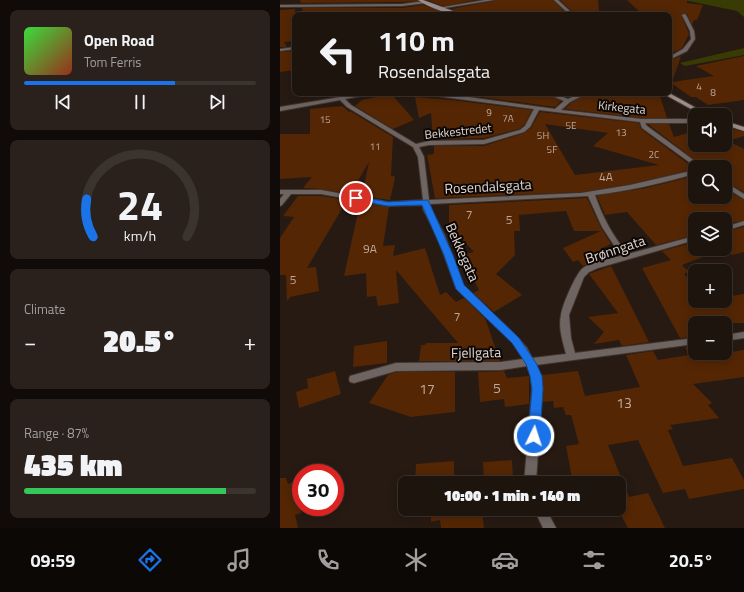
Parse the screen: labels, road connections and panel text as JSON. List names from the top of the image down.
{
  "streets": {
    "street": [
      "Kirkegata",
      "Bekkestredet",
      "Rosendalsgata",
      "Brønngata",
      "Bekkegata",
      "Fjellgata"
    ]
  },
  "crossings": [
    ["Kirkegata", "Bekkestredet"],
    ["Bekkestredet", "Bekkegata"],
    ["Rosendalsgata", "Bekkegata"],
    ["Brønngata", "Fjellgata"],
    ["Bekkegata", "Fjellgata"]
  ],
  "house_numbers": [
    "4",
    "8",
    "9",
    "7A",
    "15",
    "5E",
    "13",
    "5H",
    "11",
    "5F",
    "2C",
    "4A",
    "7",
    "5",
    "9A",
    "5",
    "7",
    "5",
    "17",
    "13"
  ],
  "page": {
    "turn": ["110 m", "Rosendalsgata"],
    "song": ["Open Road", "Tom Ferris"],
    "map_buttons": ["+", "−"],
    "tile": [
      "Climate",
      ["Range · 87%", "435 km"]
    ],
    "heat": ["−", "20.5°", "+"],
    "limit": "30",
    "trip": "10:00 · 1 min · 140 m",
    "tabs": ["09:59", "20.5°"],
    "gauge": ["24", "km/h"]
  }
}
